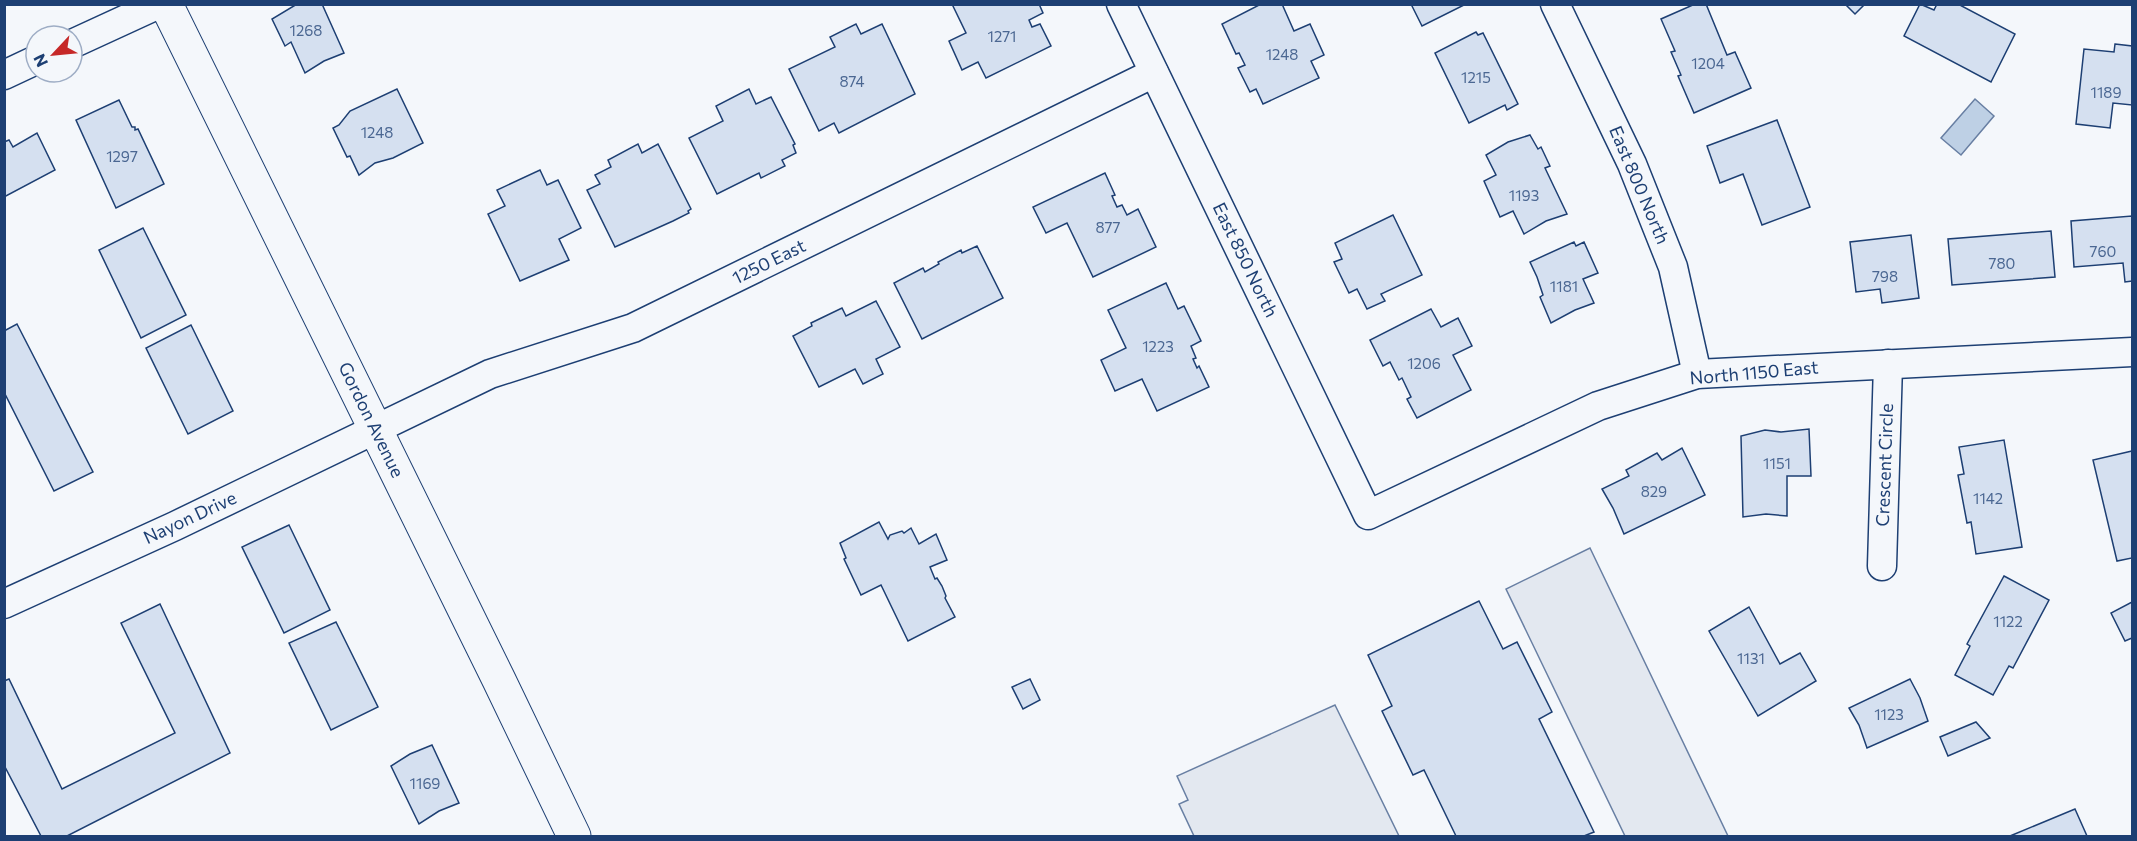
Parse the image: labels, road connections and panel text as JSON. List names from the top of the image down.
{
  "streets": {
    "main road": ["Gordon Avenue"],
    "street": [
      "East 800 North",
      "East 850 North",
      "1250 East",
      "North 1150 East",
      "Crescent Circle",
      "Nayon Drive"
    ]
  },
  "crossings": [
    ["East 800 North", "North 1150 East"],
    ["East 850 North", "1250 East"],
    ["East 850 North", "North 1150 East"],
    ["1250 East", "Gordon Avenue"],
    ["1250 East", "Nayon Drive"],
    ["North 1150 East", "Crescent Circle"],
    ["Gordon Avenue", "Nayon Drive"]
  ],
  "house_numbers": [
    "1268",
    "1271",
    "1248",
    "1204",
    "1215",
    "874",
    "1189",
    "1248",
    "1297",
    "1193",
    "877",
    "760",
    "780",
    "798",
    "1181",
    "1223",
    "1206",
    "1151",
    "829",
    "1142",
    "1122",
    "1131",
    "1123",
    "1169"
  ],
  "north": "bottom left"
}
